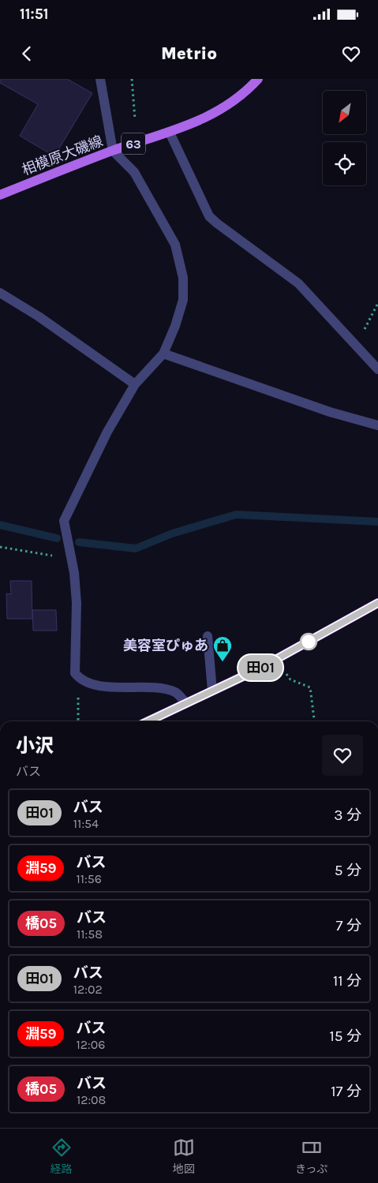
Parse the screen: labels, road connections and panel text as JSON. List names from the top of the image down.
{
  "streets": {
    "main road": ["63", "相模原大磯線"]
  },
  "places": {
    "shop": ["美容室ぴゅあ"]
  },
  "lines": ["bus line 田01"],
  "north": "bottom left",
  "page": {
    "status": "11:51",
    "header": "Metrio",
    "on_map": "田01",
    "heading": ["小沢", "バス"],
    "list": [
      {
        "mark": "田01",
        "name": "バス",
        "note": "11:54",
        "value": "3 分"
      },
      {
        "mark": "淵59",
        "name": "バス",
        "note": "11:56",
        "value": "5 分"
      },
      {
        "mark": "橋05",
        "name": "バス",
        "note": "11:58",
        "value": "7 分"
      },
      {
        "mark": "田01",
        "name": "バス",
        "note": "12:02",
        "value": "11 分"
      },
      {
        "mark": "淵59",
        "name": "バス",
        "note": "12:06",
        "value": "15 分"
      },
      {
        "mark": "橋05",
        "name": "バス",
        "note": "12:08",
        "value": "17 分"
      }
    ],
    "tabs": ["経路", "地図", "きっぷ"]
  }
}
